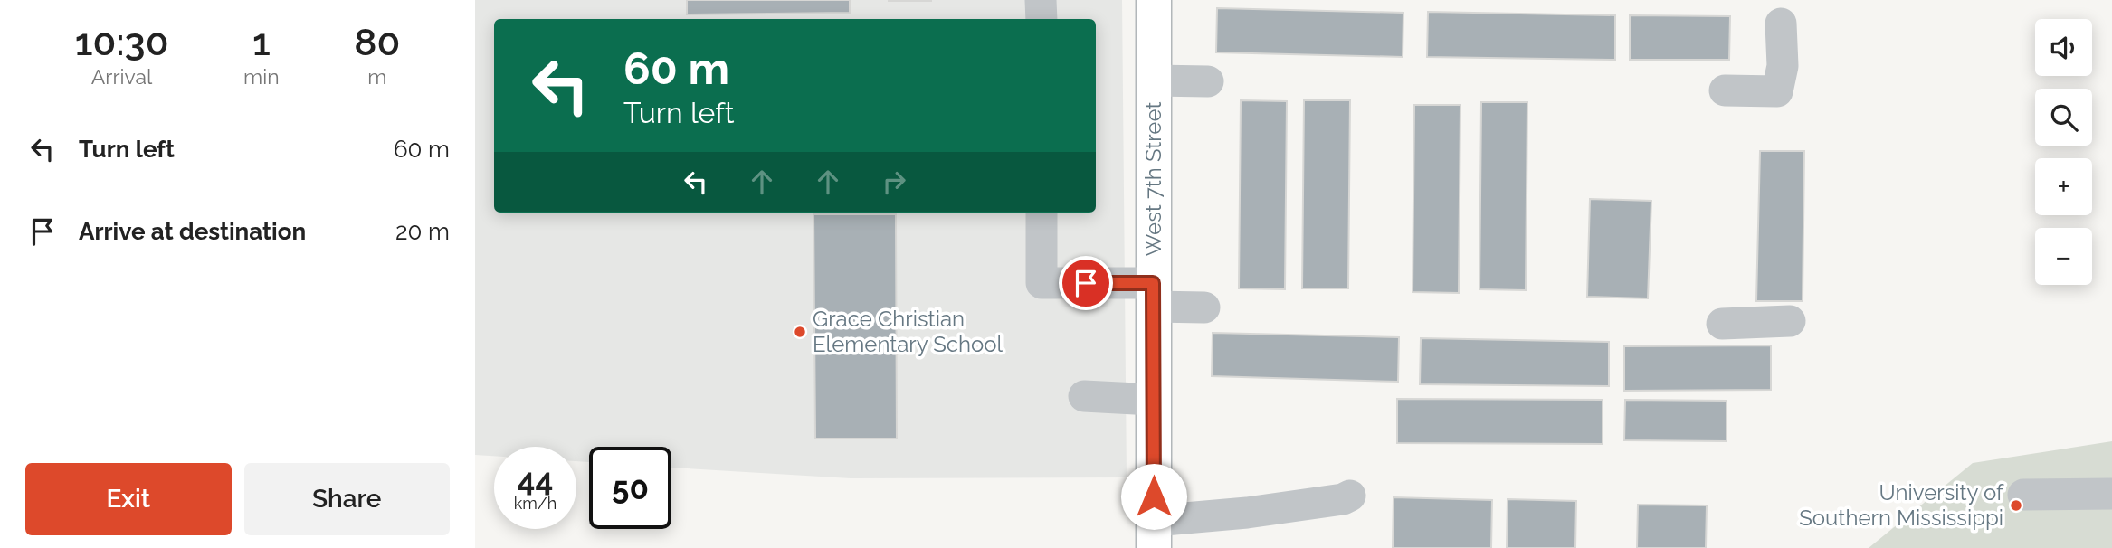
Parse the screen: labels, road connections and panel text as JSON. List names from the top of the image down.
{
  "streets": {
    "main road": ["West 7th Street"]
  },
  "places": ["Grace Christian Elementary School", "University of Southern Mississippi"],
  "page": {
    "eta": [
      "10:30",
      "Arrival",
      "1",
      "min",
      "80",
      "m"
    ],
    "map_buttons": ["+", "−"],
    "turn": ["60 m", "Turn left"],
    "list": [
      {
        "name": "Turn left",
        "value": "60 m"
      },
      {
        "name": "Arrive at destination",
        "value": "20 m"
      }
    ],
    "speed": "44 km/h",
    "limit": "50",
    "buttons": ["Exit", "Share"]
  }
}
